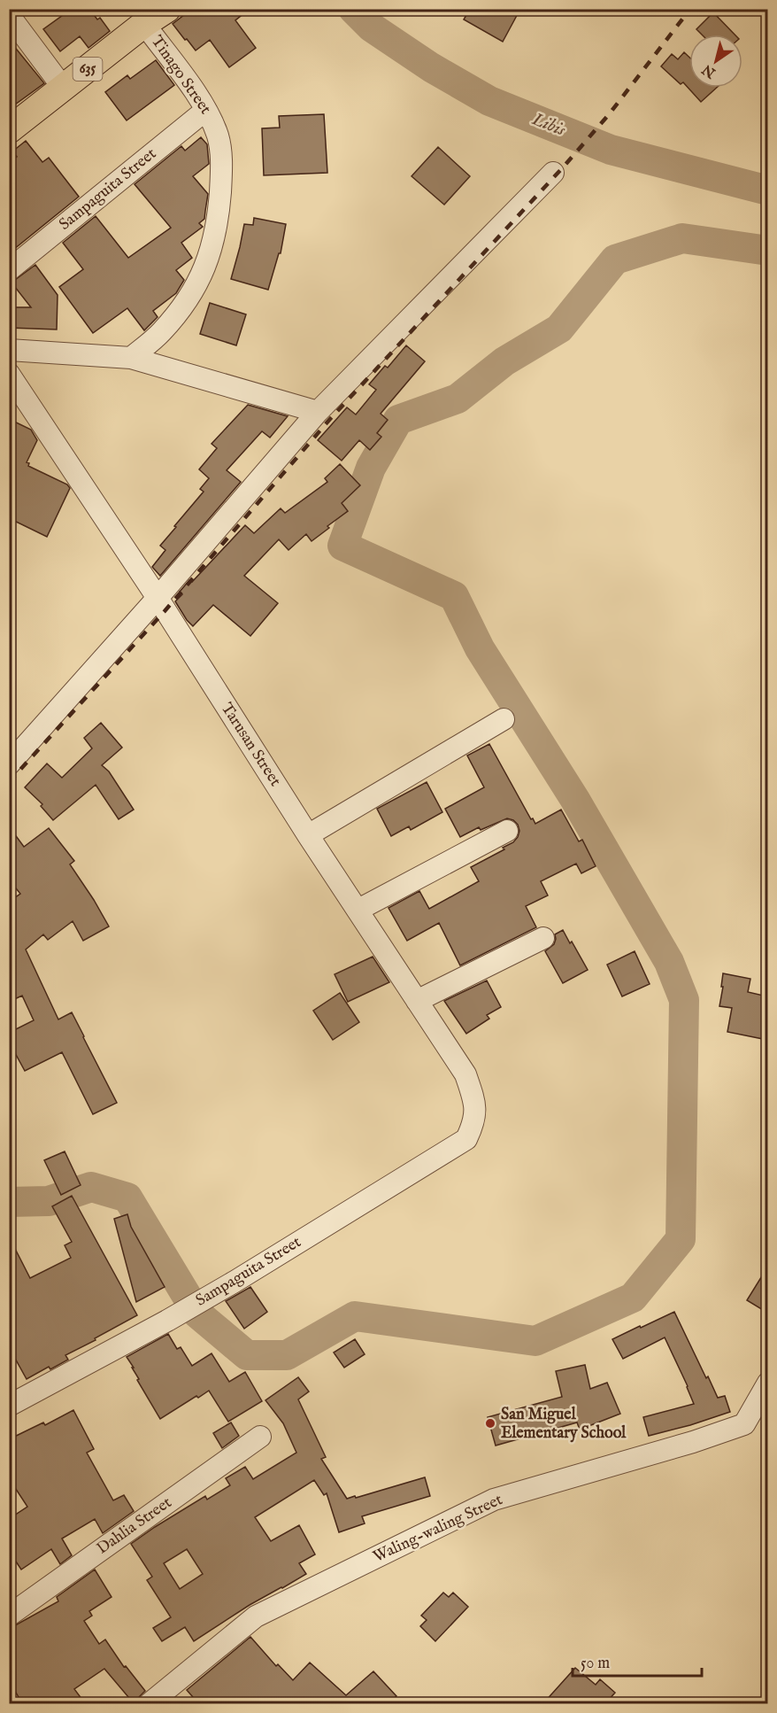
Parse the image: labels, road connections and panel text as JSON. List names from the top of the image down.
{
  "streets": {
    "main road": ["635"],
    "street": [
      "Tinago Street",
      "Sampaguita Street",
      "Tarusan Street",
      "Dahlia Street",
      "Waling-waling Street"
    ]
  },
  "crossings": [
    ["635", "Tinago Street"],
    ["Tinago Street", "Sampaguita Street"],
    ["Sampaguita Street", "Tarusan Street"]
  ],
  "water": ["Libis"],
  "places": ["San Miguel Elementary School"],
  "scale_bar": "50 m",
  "north": "bottom left"
}
